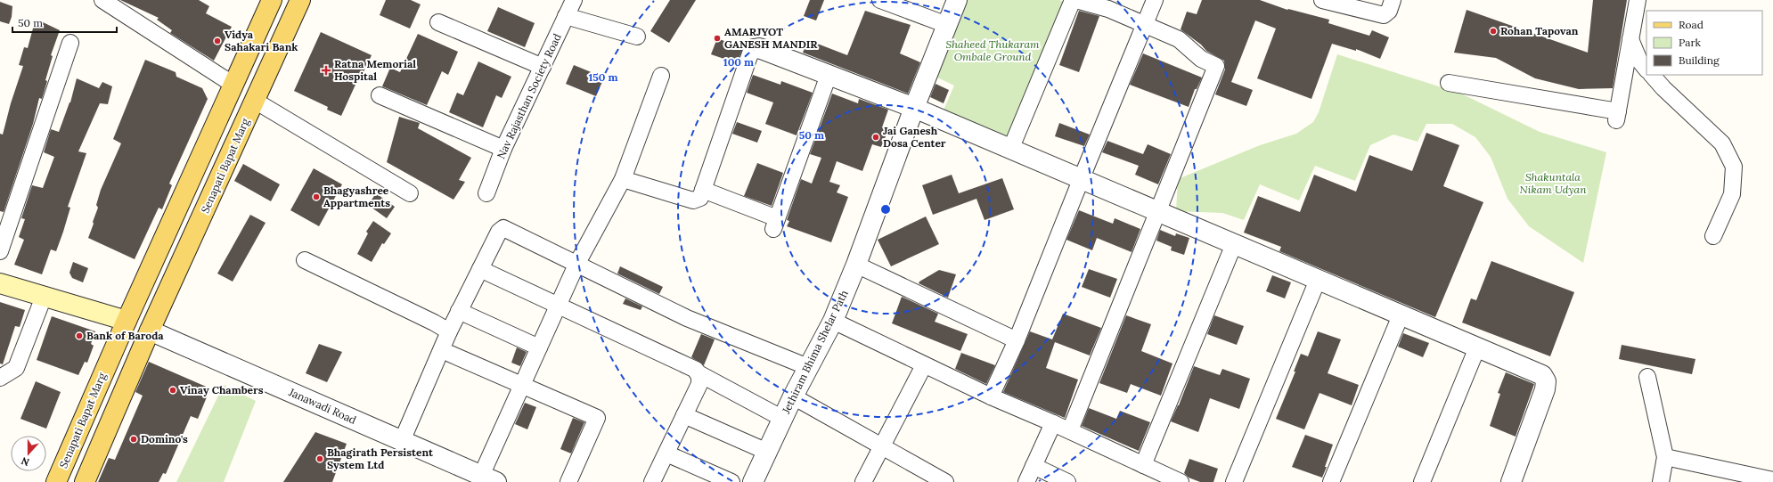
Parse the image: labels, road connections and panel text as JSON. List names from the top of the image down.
{
  "streets": {
    "main road": ["Senapati Bapat Marg"],
    "street": ["Nav Rajasthan Society Road", "Jethiram Bhima Shelar Path", "Janawadi Road"]
  },
  "crossings": [
    ["Senapati Bapat Marg", "Janawadi Road"]
  ],
  "parks": ["Shaheed Thukaram Ombale Ground", "Shakuntala Nikam Udyan"],
  "places": {
    "other": [
      "Rohan Tapovan",
      "AMARJYOT GANESH MANDIR",
      "Vidya Sahakari Bank",
      "Jai Ganesh Dosa Center",
      "Bhagyashree Appartments",
      "Bank of Baroda",
      "Vinay Chambers",
      "Domino's",
      "Bhagirath Persistent System Ltd"
    ],
    "health": ["Ratna Memorial Hospital"]
  },
  "legend": ["Road", "Park", "Building"],
  "scale_bar": "50 m",
  "north": "bottom",
  "rings": ["100 m", "150 m", "50 m"]
}
